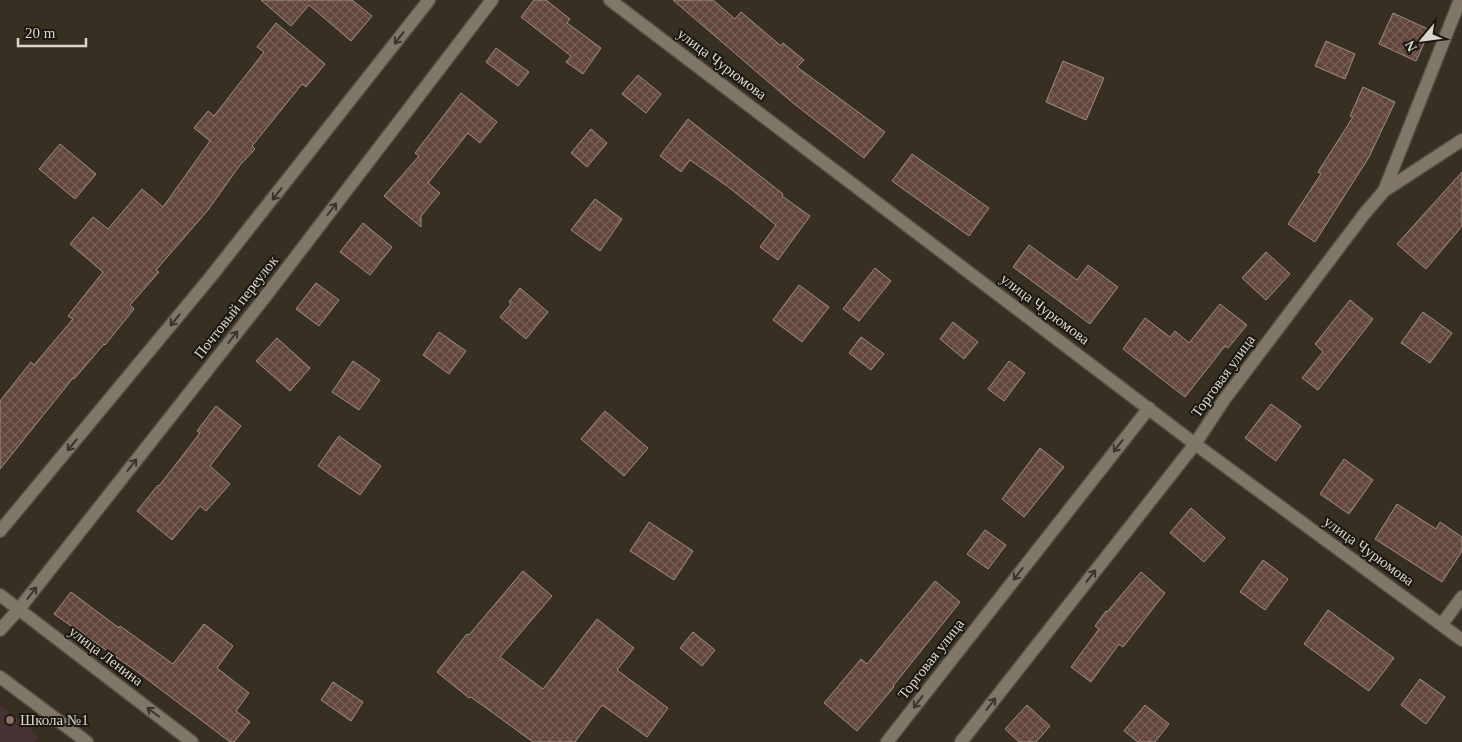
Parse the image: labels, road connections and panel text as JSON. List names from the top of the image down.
{
  "streets": {
    "street": [
      "улица Чурюмова",
      "Почтовый переулок",
      "Торговая улица",
      "улица Ленина"
    ]
  },
  "crossings": [
    ["улица Чурюмова", "Торговая улица"],
    ["Почтовый переулок", "улица Ленина"]
  ],
  "places": ["Школа №1"],
  "scale_bar": "20 m",
  "north": "bottom left"
}
